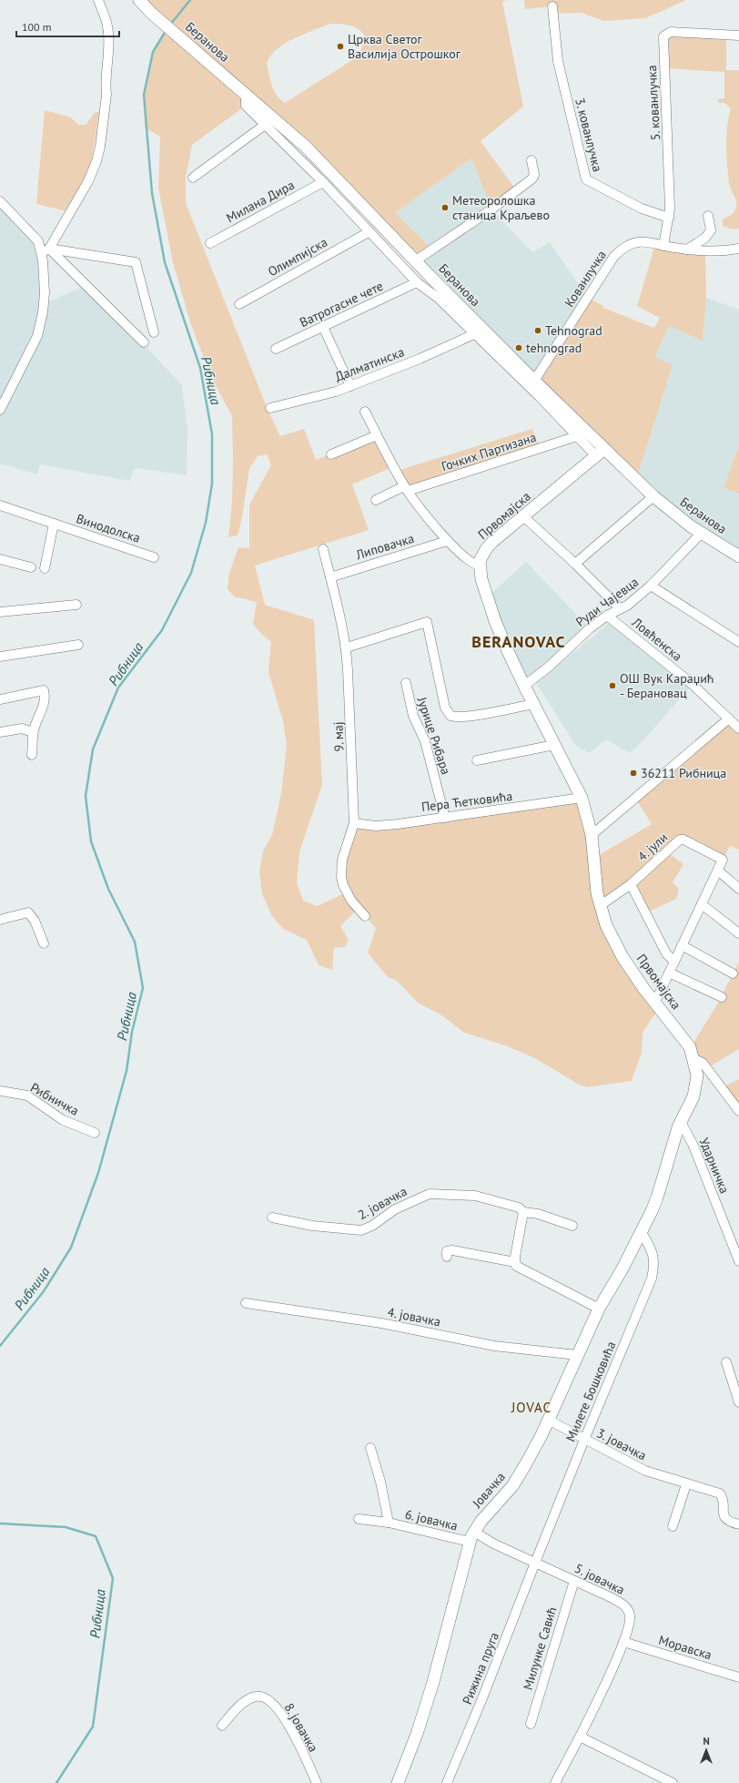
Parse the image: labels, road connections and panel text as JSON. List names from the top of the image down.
{
  "streets": {
    "main road": ["Беранова", "Првомајска", "Јовачка"],
    "street": [
      "5. кованлучка",
      "3. кованлучка",
      "Милана Дира",
      "Олимпијска",
      "Кованлучка",
      "Ватрогасне чете",
      "Далматинска",
      "Гочких Партизана",
      "Винодолска",
      "Липовачка",
      "Руди Чајевца",
      "Ловћенска",
      "Јурице Рибара",
      "9. мај",
      "Пера Ћетковића",
      "4. јули",
      "Рибничка",
      "Ударничка",
      "2. јовачка",
      "4. јовачка",
      "Милете Бошковића",
      "3. јовачка",
      "6. јовачка",
      "5. јовачка",
      "Моравска",
      "Милунке Савић",
      "Рижина пруга",
      "8. јовачка"
    ]
  },
  "crossings": [
    ["Беранова", "Милана Дира"],
    ["Беранова", "Олимпијска"],
    ["Беранова", "Кованлучка"],
    ["Беранова", "Ватрогасне чете"],
    ["Беранова", "Далматинска"],
    ["Беранова", "Гочких Партизана"],
    ["Беранова", "Првомајска"],
    ["Беранова", "Руди Чајевца"],
    ["5. кованлучка", "3. кованлучка"],
    ["5. кованлучка", "Кованлучка"],
    ["Првомајска", "Руди Чајевца"],
    ["Првомајска", "Ловћенска"],
    ["Првомајска", "Пера Ћетковића"],
    ["Првомајска", "4. јули"],
    ["Првомајска", "Ударничка"],
    ["Првомајска", "Милете Бошковића"],
    ["Првомајска", "Јовачка"],
    ["Липовачка", "9. мај"],
    ["Руди Чајевца", "Ловћенска"],
    ["Јурице Рибара", "Пера Ћетковића"],
    ["9. мај", "Пера Ћетковића"],
    ["4. јовачка", "Јовачка"],
    ["Милете Бошковића", "3. јовачка"],
    ["Милете Бошковића", "Јовачка"],
    ["Милете Бошковића", "5. јовачка"],
    ["Милете Бошковића", "Рижина пруга"],
    ["3. јовачка", "Јовачка"],
    ["Јовачка", "6. јовачка"],
    ["Јовачка", "5. јовачка"],
    ["6. јовачка", "5. јовачка"],
    ["5. јовачка", "Моравска"],
    ["5. јовачка", "Милунке Савић"],
    ["5. јовачка", "Рижина пруга"]
  ],
  "districts": ["BERANOVAC", "JOVAC"],
  "water": ["Рибница"],
  "places": [
    "Црква Светог Василија Острошког",
    "Метеоролошка станица Краљево",
    "Tehnograd",
    "tehnograd",
    "ОШ Вук Караџић - Берановац",
    "36211 Рибница"
  ],
  "scale_bar": "100 m",
  "north": "top"
}
